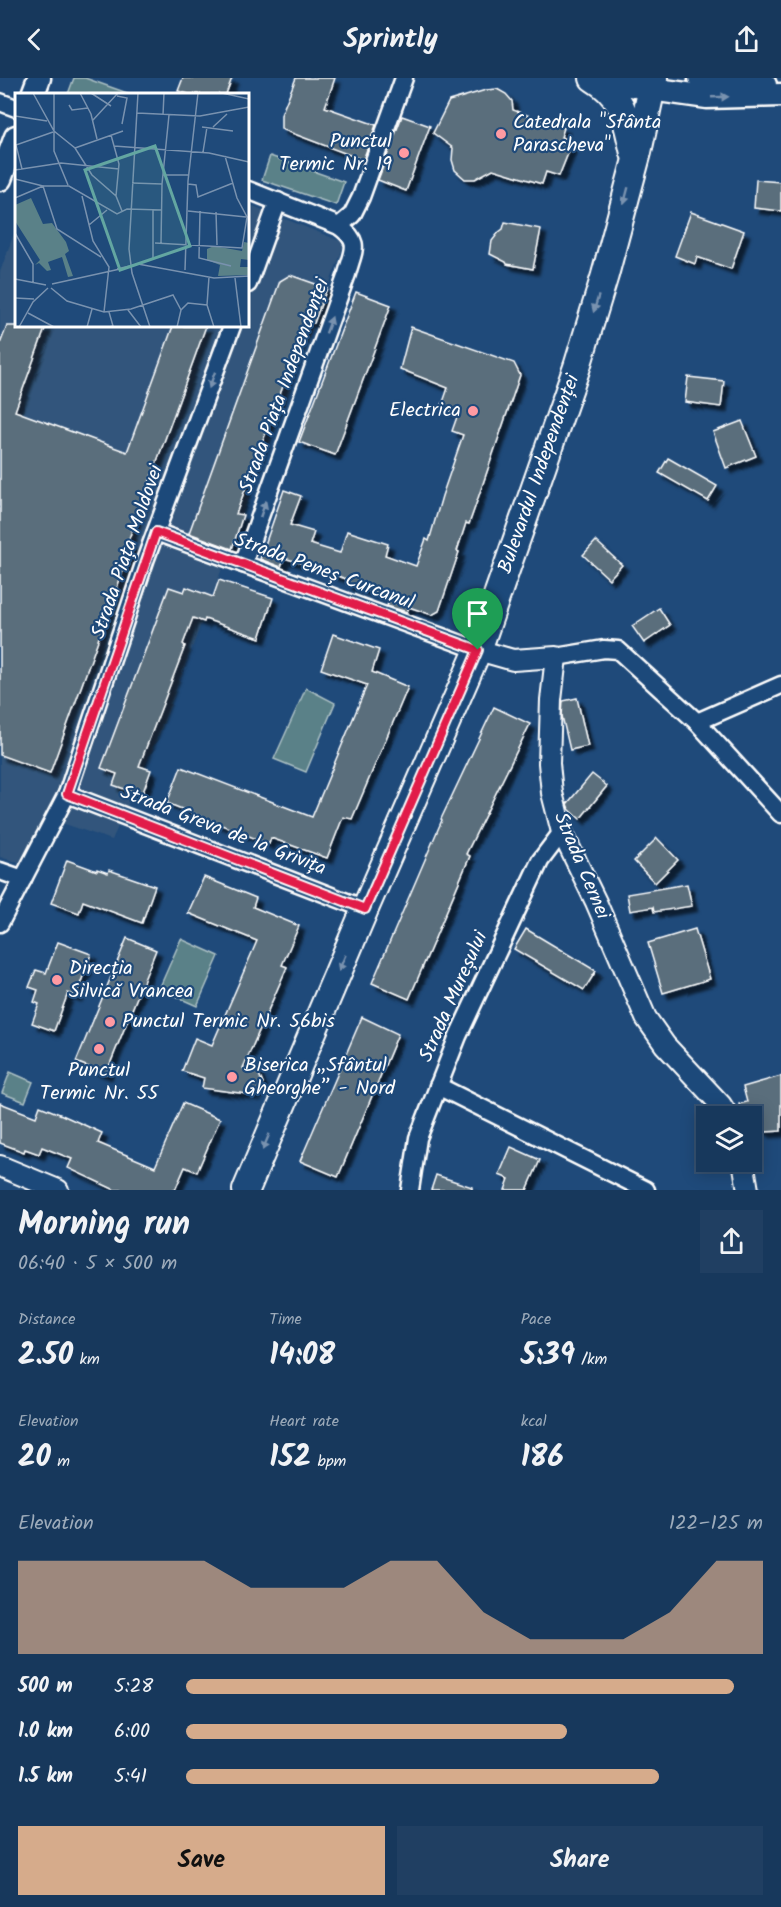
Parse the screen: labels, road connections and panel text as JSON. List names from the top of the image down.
{
  "streets": {
    "main road": ["Bulevardul Independenței"],
    "street": [
      "Strada Piața Independenței",
      "Strada Piața Moldovei",
      "Strada Peneș Curcanul",
      "Strada Greva de la Grivița",
      "Strada Cernei",
      "Strada Mureșului"
    ]
  },
  "crossings": [
    ["Strada Piața Independenței", "Strada Peneș Curcanul"],
    ["Bulevardul Independenței", "Strada Peneș Curcanul"],
    ["Bulevardul Independenței", "Strada Greva de la Grivița"],
    ["Strada Piața Moldovei", "Strada Peneș Curcanul"],
    ["Strada Piața Moldovei", "Strada Greva de la Grivița"],
    ["Strada Cernei", "Strada Mureșului"]
  ],
  "one_way": ["Strada Piața Independenței", "Bulevardul Independenței"],
  "places": [
    "Catedrala \"Sfânta Parascheva\"",
    "Punctul Termic Nr. 19",
    "Electrica",
    "Direcția Silvică Vrancea",
    "Punctul Termic Nr. 56bis",
    "Punctul Termic Nr. 55",
    "Biserica „Sfântul Gheorghe” - Nord"
  ],
  "page": {
    "header": "Sprintly",
    "heading": ["Morning run", "06:40 · 5 × 500 m"],
    "stats": [
      ["Distance", "2.50 km"],
      ["Time", "14:08"],
      ["Pace", "5:39 /km"],
      ["Elevation", "20 m"],
      ["Heart rate", "152 bpm"],
      ["kcal", "186"]
    ],
    "chart": ["Elevation", "122–125 m"],
    "list": [
      {
        "name": "500 m",
        "note": "5:28"
      },
      {
        "name": "1.0 km",
        "note": "6:00"
      },
      {
        "name": "1.5 km",
        "note": "5:41"
      }
    ],
    "buttons": ["Save", "Share"]
  }
}
